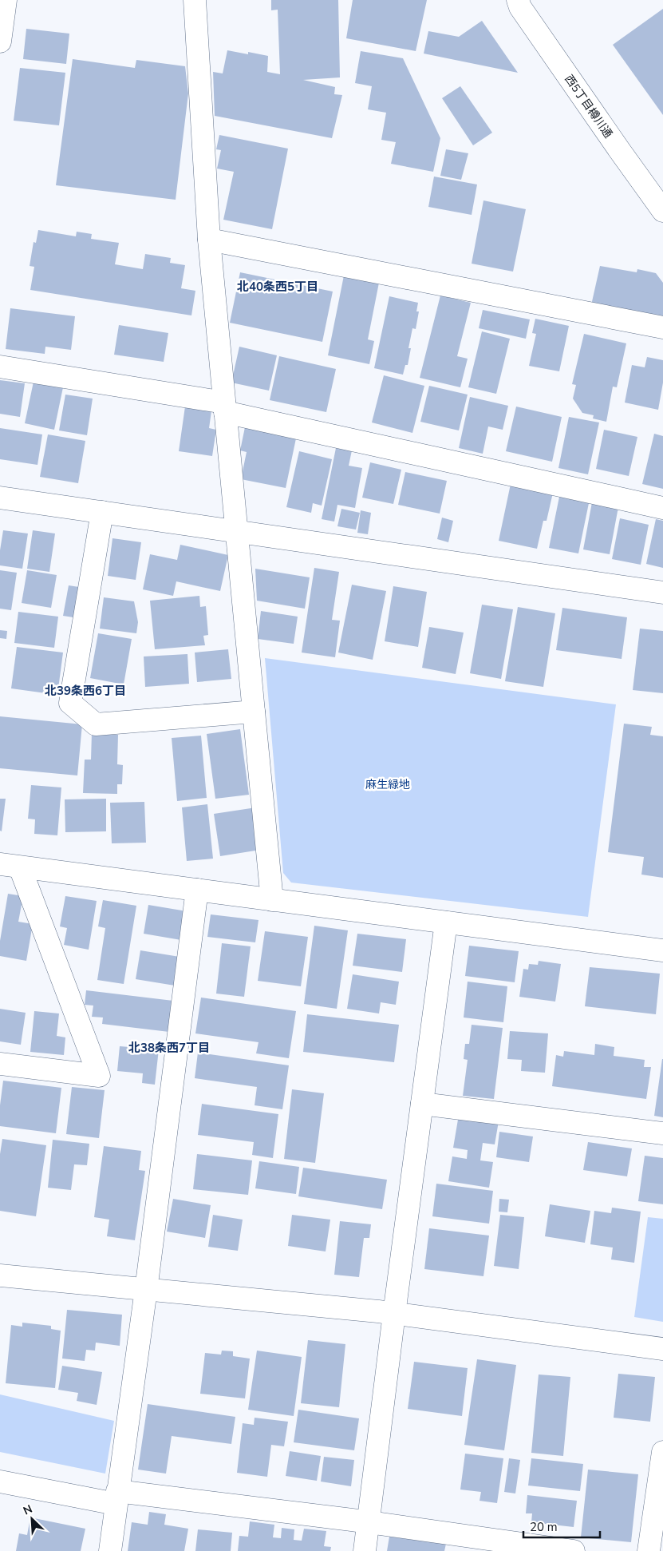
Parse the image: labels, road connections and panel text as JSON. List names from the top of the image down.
{
  "streets": {
    "street": ["西5丁目樽川通"]
  },
  "districts": ["北40条西5丁目", "北39条西6丁目", "北38条西7丁目"],
  "parks": ["麻生緑地"],
  "scale_bar": "20 m",
  "north": "top left"
}
